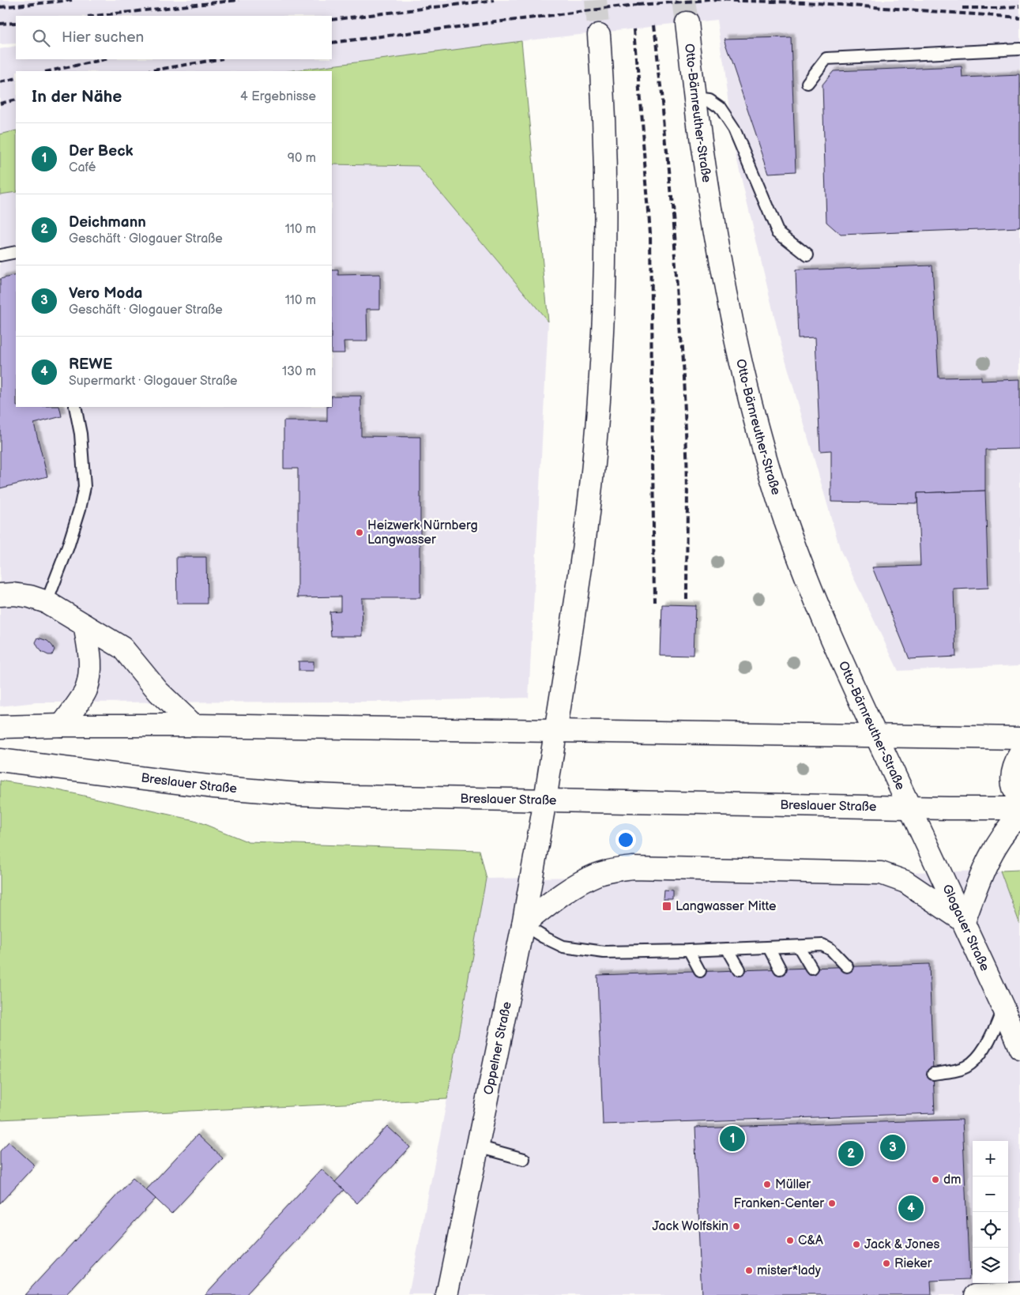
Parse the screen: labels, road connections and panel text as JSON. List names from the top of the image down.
{
  "streets": {
    "main road": [
      "Otto-Bärnreuther-Straße",
      "Breslauer Straße",
      "Glogauer Straße",
      "Oppelner Straße"
    ]
  },
  "crossings": [
    ["Otto-Bärnreuther-Straße", "Breslauer Straße"],
    ["Otto-Bärnreuther-Straße", "Glogauer Straße"],
    ["Breslauer Straße", "Glogauer Straße"],
    ["Breslauer Straße", "Oppelner Straße"]
  ],
  "places": {
    "other": [
      "Heizwerk Nürnberg Langwasser",
      "dm",
      "Müller",
      "Franken-Center",
      "Jack Wolfskin",
      "C&A",
      "Jack & Jones",
      "Rieker",
      "mister*lady"
    ],
    "transit": ["Langwasser Mitte"]
  },
  "page": {
    "search": "Hier suchen",
    "heading": ["In der Nähe", "4 Ergebnisse"],
    "list": [
      {
        "mark": "1",
        "name": "Der Beck",
        "note": "Café",
        "value": "90 m"
      },
      {
        "mark": "2",
        "name": "Deichmann",
        "note": "Geschäft · Glogauer Straße",
        "value": "110 m"
      },
      {
        "mark": "3",
        "name": "Vero Moda",
        "note": "Geschäft · Glogauer Straße",
        "value": "110 m"
      },
      {
        "mark": "4",
        "name": "REWE",
        "note": "Supermarkt · Glogauer Straße",
        "value": "130 m"
      }
    ],
    "pins": [
      "1",
      "3",
      "2",
      "4"
    ],
    "map_buttons": ["+", "−"]
  }
}
